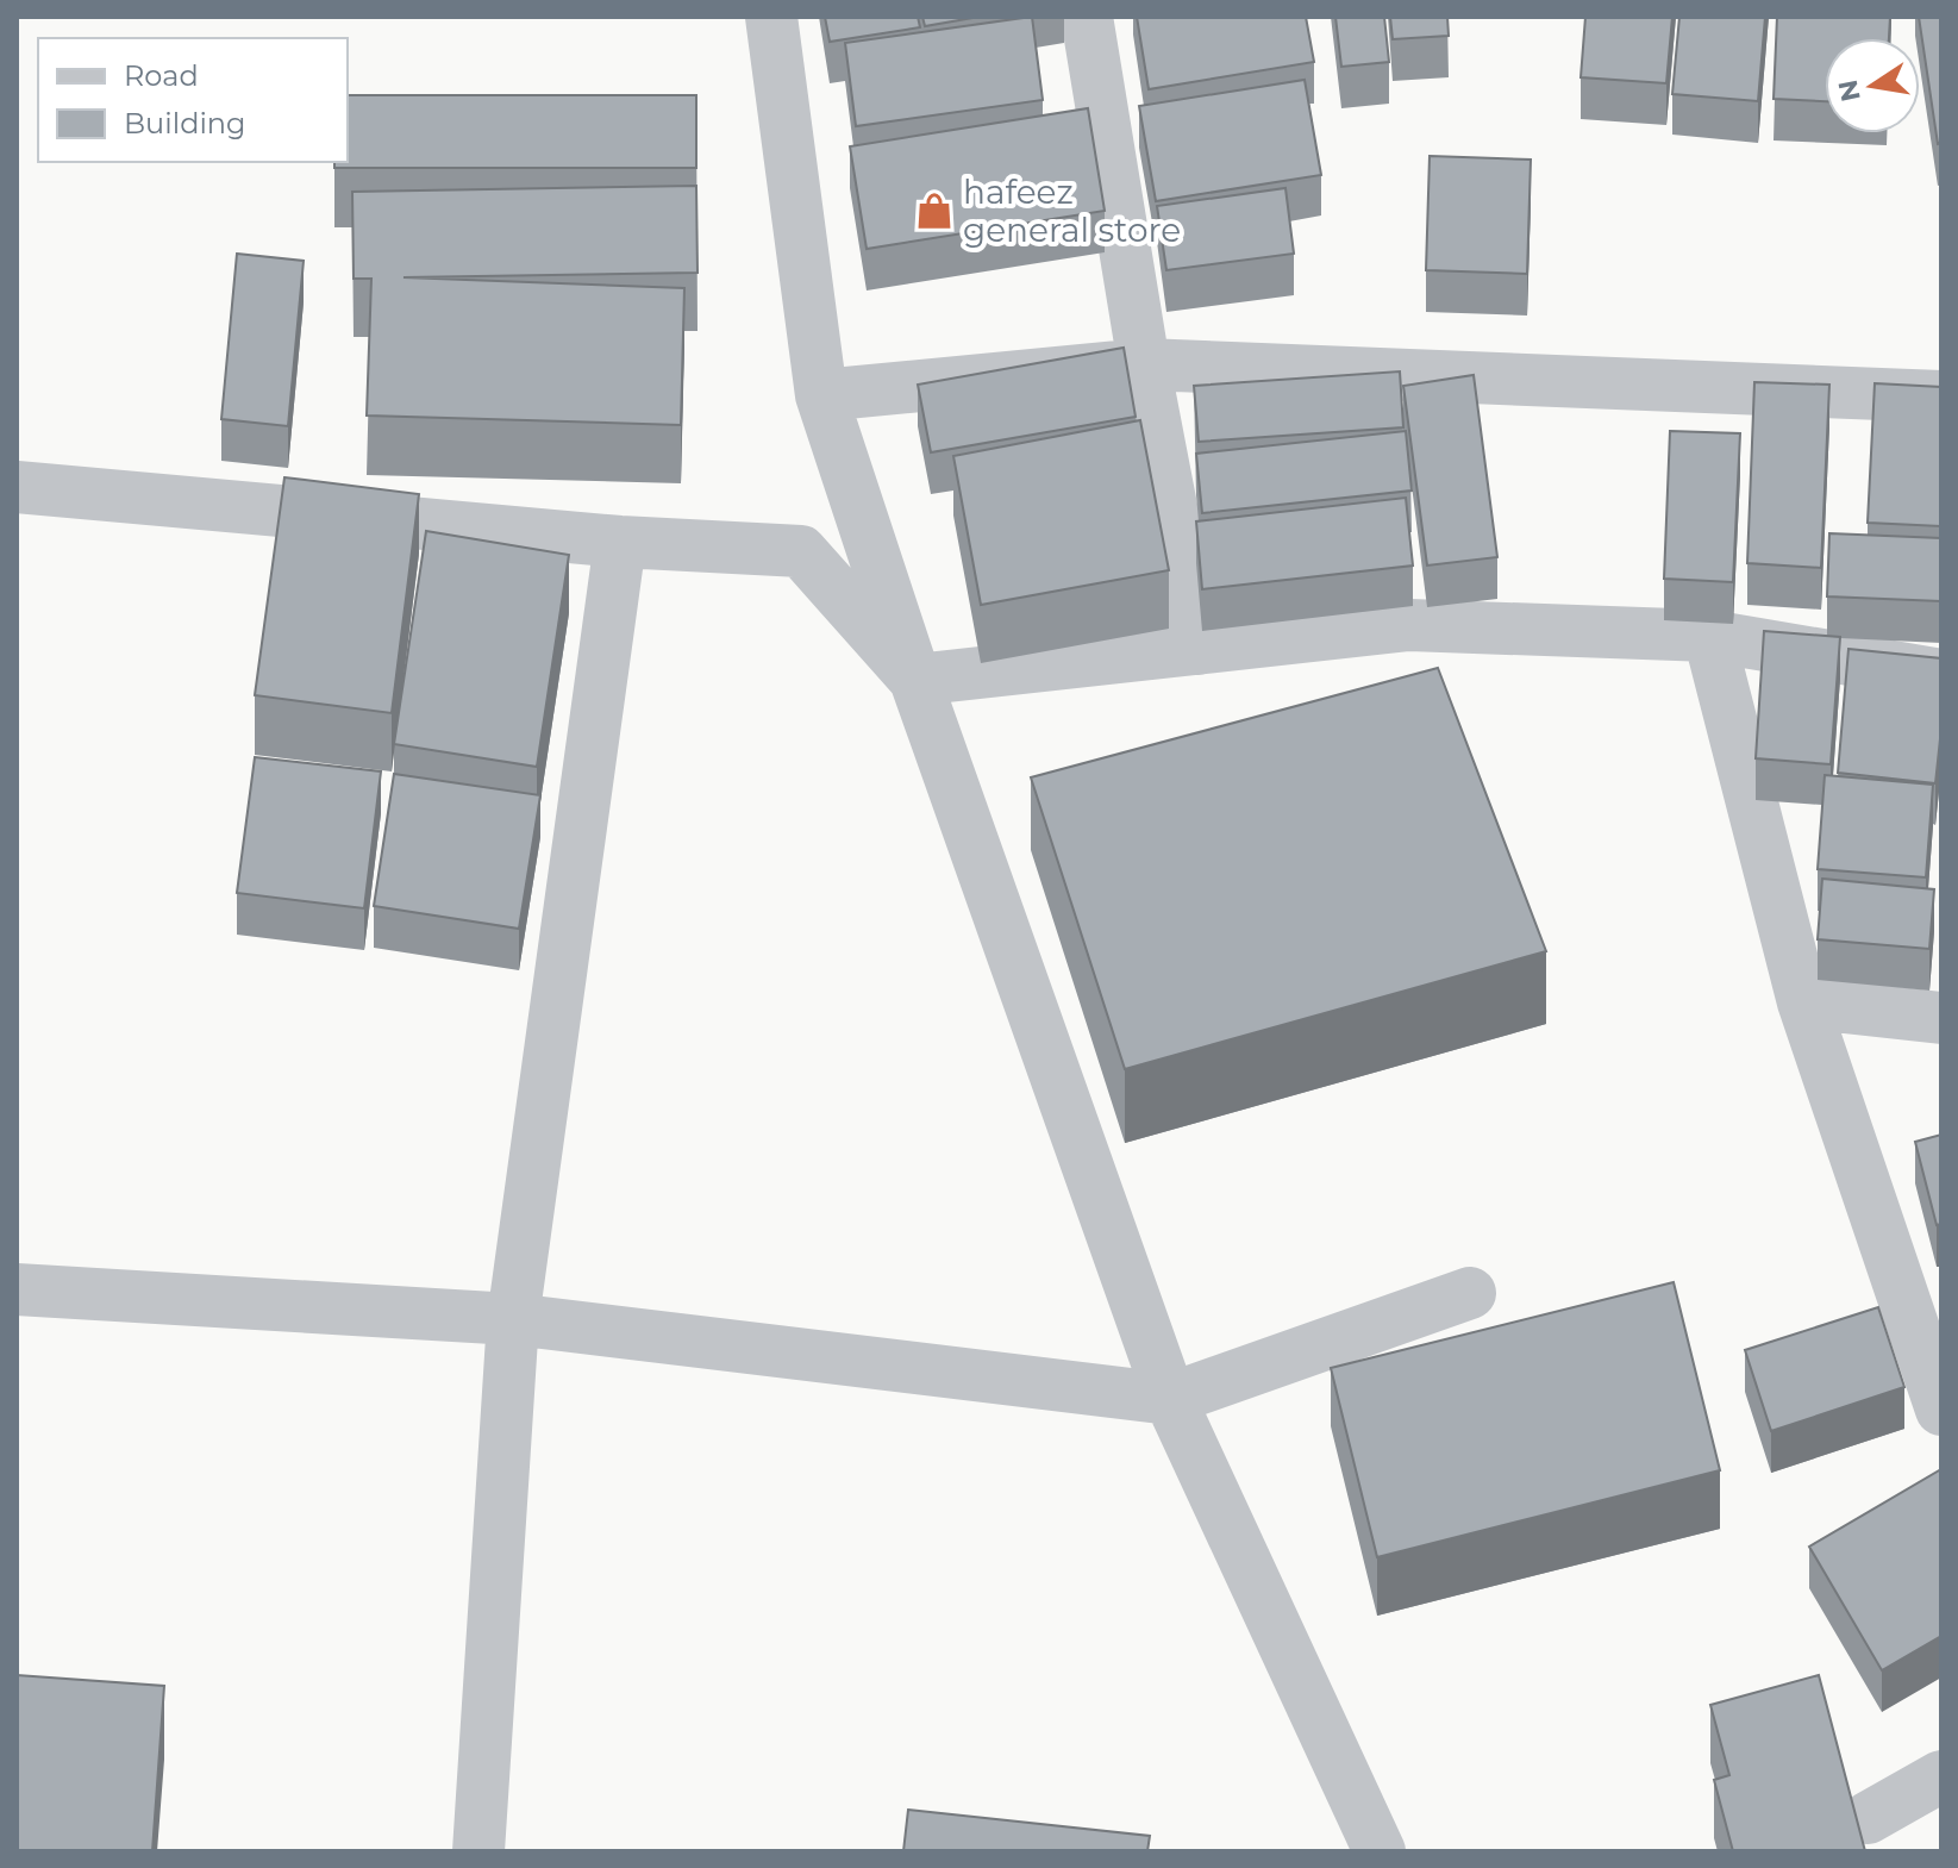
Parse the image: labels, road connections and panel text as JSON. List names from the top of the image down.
{
  "places": {
    "shop": ["hafeez general store"]
  },
  "legend": ["Road", "Building"],
  "north": "left"
}
